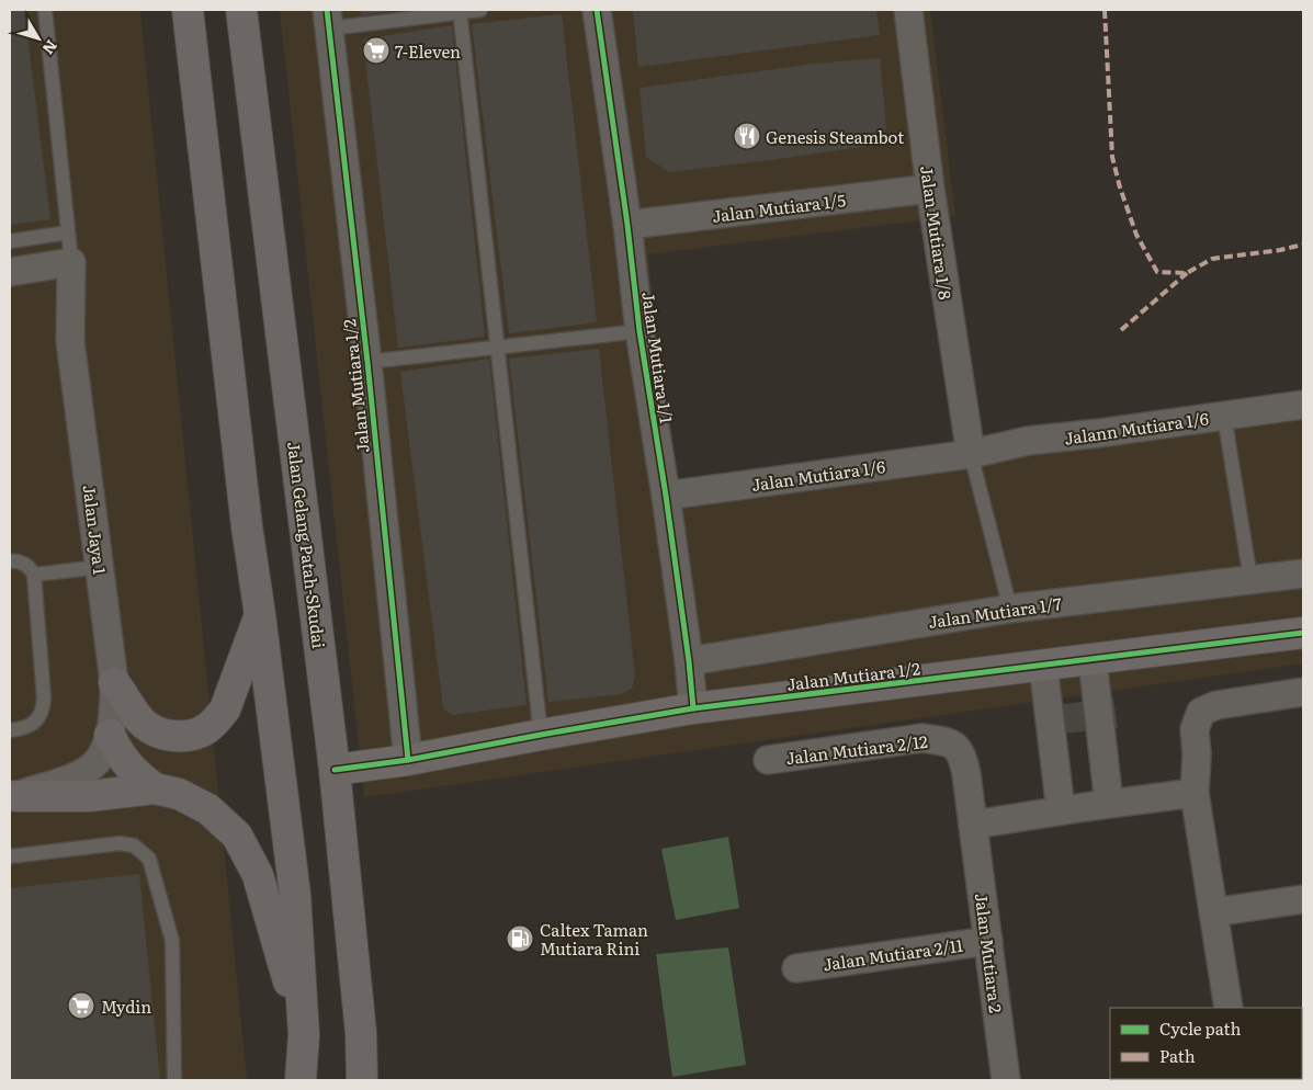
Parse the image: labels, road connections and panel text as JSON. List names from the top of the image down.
{
  "streets": {
    "main road": ["Jalan Gelang Patah-Skudai"],
    "street": [
      "Jalan Mutiara 1/5",
      "Jalan Mutiara 1/8",
      "Jalan Mutiara 1/1",
      "Jalan Mutiara 1/2",
      "Jalann Mutiara 1/6",
      "Jalan Mutiara 1/6",
      "Jalan Jaya 1",
      "Jalan Mutiara 1/7",
      "Jalan Mutiara 2/12",
      "Jalan Mutiara 2",
      "Jalan Mutiara 2/11"
    ]
  },
  "crossings": [
    ["Jalan Mutiara 1/5", "Jalan Mutiara 1/8"],
    ["Jalan Mutiara 1/5", "Jalan Mutiara 1/1"],
    ["Jalan Mutiara 1/8", "Jalann Mutiara 1/6"],
    ["Jalan Mutiara 1/8", "Jalan Mutiara 1/6"],
    ["Jalan Mutiara 1/1", "Jalan Mutiara 1/2"],
    ["Jalan Mutiara 1/1", "Jalan Mutiara 1/6"],
    ["Jalan Mutiara 1/1", "Jalan Mutiara 1/7"],
    ["Jalan Mutiara 1/2", "Jalan Gelang Patah-Skudai"],
    ["Jalann Mutiara 1/6", "Jalan Mutiara 1/6"],
    ["Jalan Mutiara 2/12", "Jalan Mutiara 2"],
    ["Jalan Mutiara 2", "Jalan Mutiara 2/11"]
  ],
  "places": {
    "supermarket": ["7-Eleven", "Mydin"],
    "restaurant": ["Genesis Steambot"],
    "fuel station": ["Caltex Taman Mutiara Rini"]
  },
  "legend": ["Cycle path", "Path"],
  "north": "bottom right"
}
